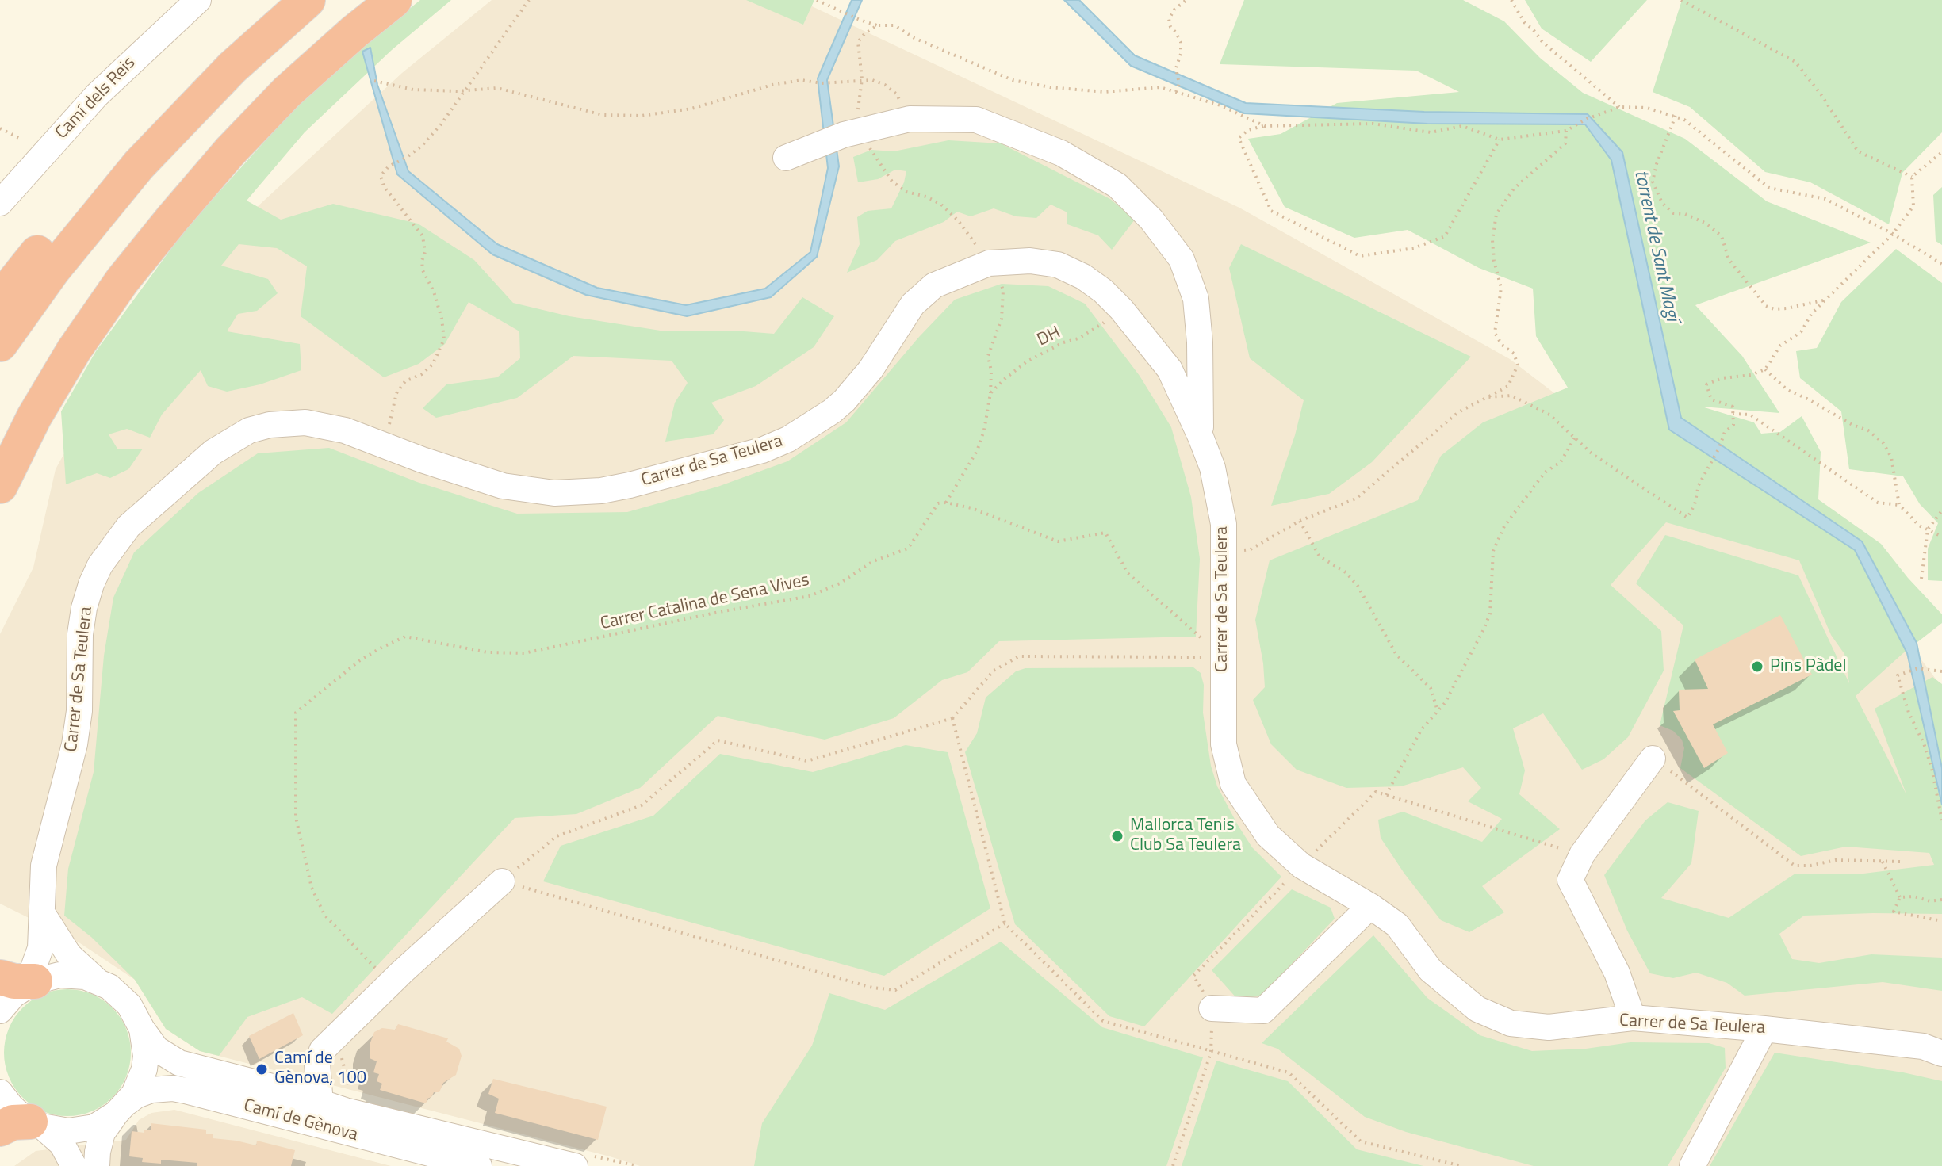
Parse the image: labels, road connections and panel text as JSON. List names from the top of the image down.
{
  "streets": {
    "street": ["Camí dels Reis", "Carrer de Sa Teulera", "Camí de Gènova"],
    "path": ["DH", "Carrer Catalina de Sena Vives"]
  },
  "crossings": [
    ["DH", "Carrer de Sa Teulera"]
  ],
  "water": ["torrent de Sant Magí"],
  "places": ["Pins Pàdel", "Mallorca Tenis Club Sa Teulera", "Camí de Gènova, 100"]
}
